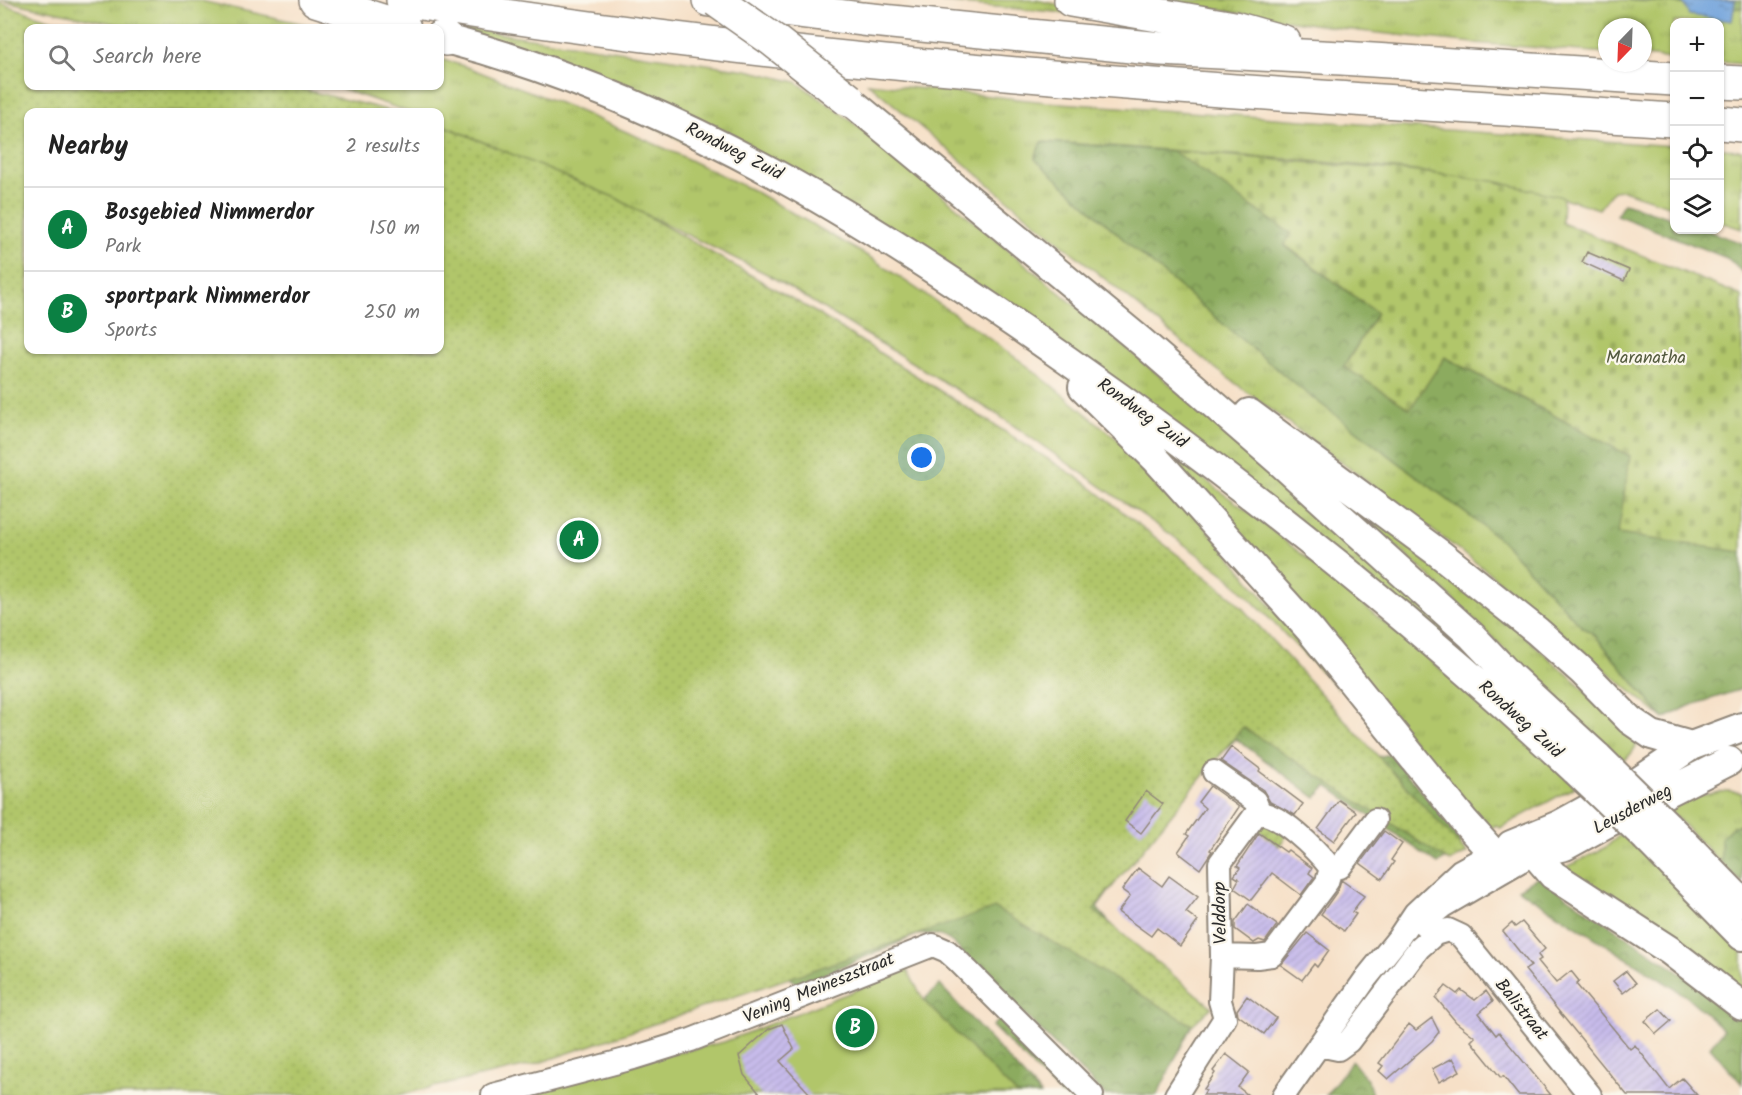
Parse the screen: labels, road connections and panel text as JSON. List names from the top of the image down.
{
  "streets": {
    "main road": ["Rondweg Zuid", "Leusderweg"],
    "street": ["Velddorp", "Vening Meineszstraat", "Balistraat"]
  },
  "crossings": [
    ["Leusderweg", "Balistraat"]
  ],
  "parks": ["Maranatha"],
  "north": "bottom left",
  "page": {
    "map_buttons": ["+", "−"],
    "search": "Search here",
    "heading": ["Nearby", "2 results"],
    "list": [
      {
        "mark": "A",
        "name": "Bosgebied Nimmerdor",
        "note": "Park",
        "value": "150 m"
      },
      {
        "mark": "B",
        "name": "sportpark Nimmerdor",
        "note": "Sports",
        "value": "250 m"
      }
    ],
    "pins": ["A", "B"]
  }
}
